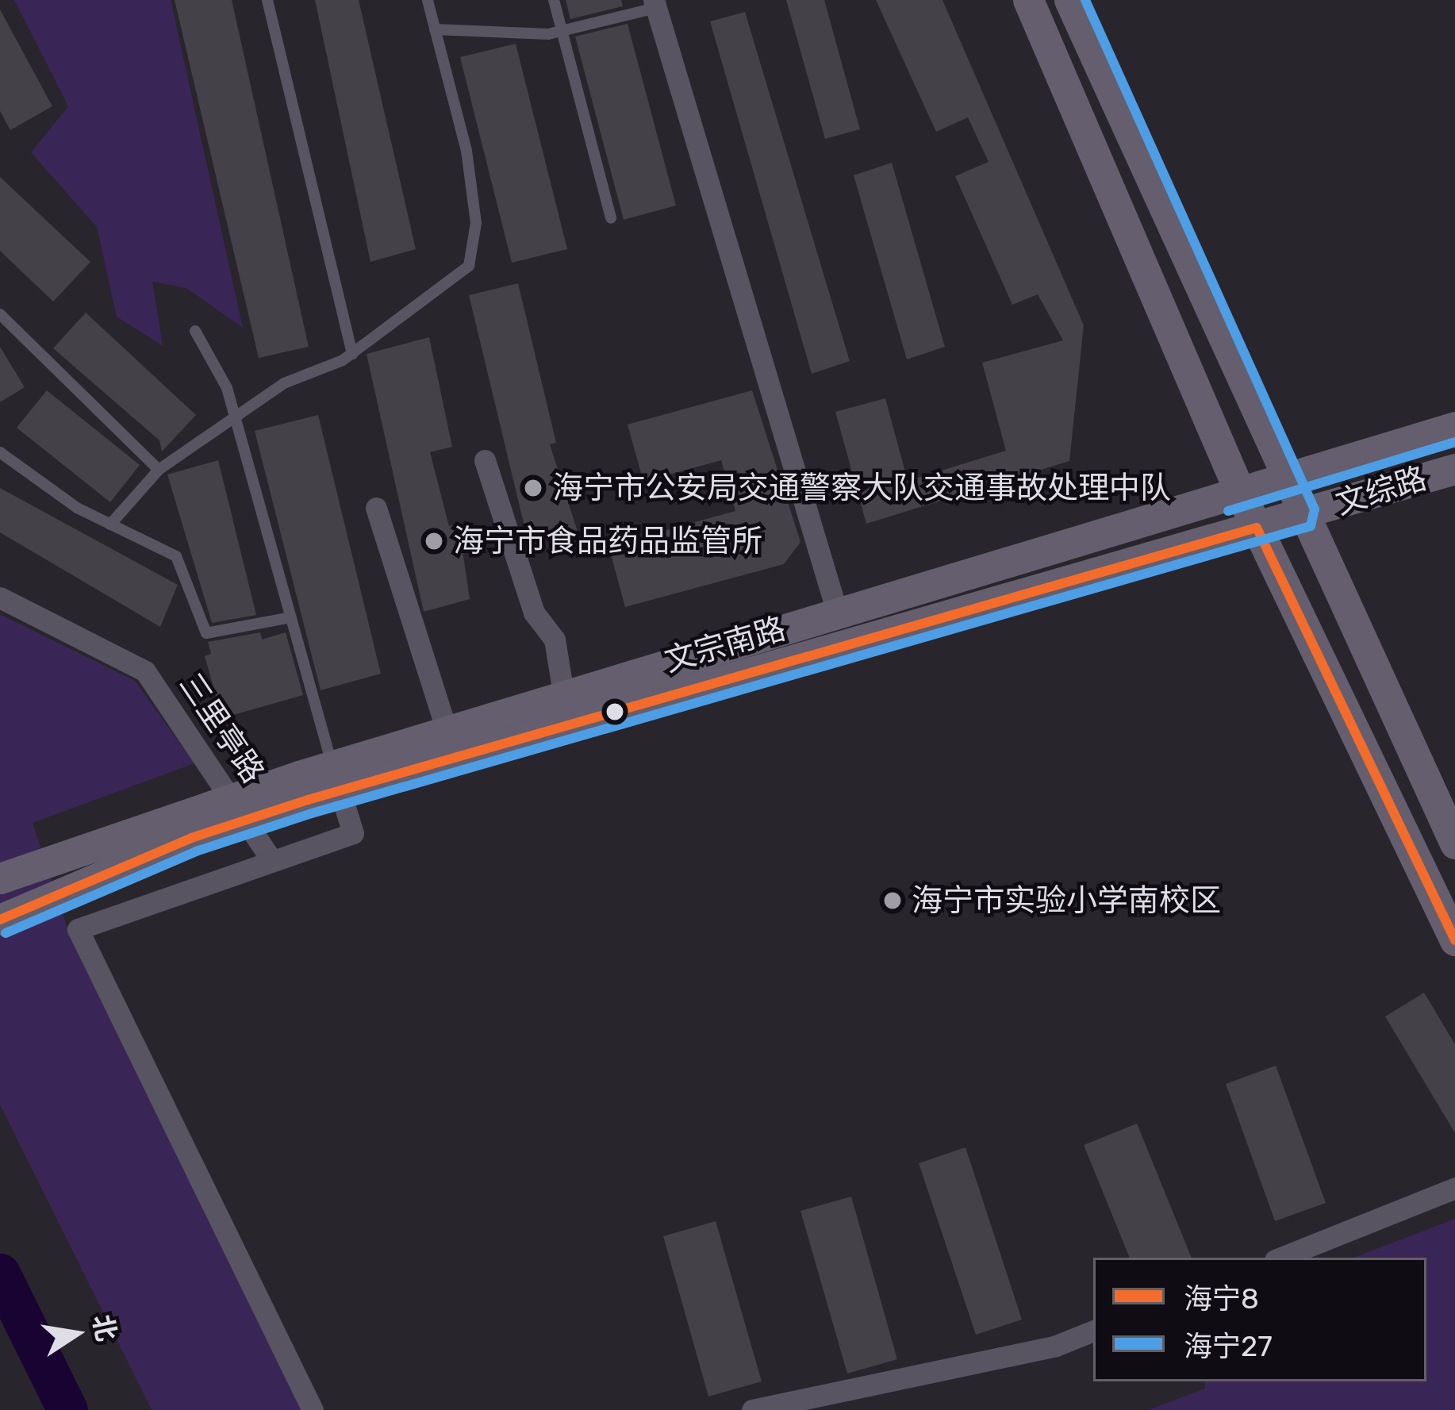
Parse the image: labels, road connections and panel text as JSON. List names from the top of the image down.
{
  "streets": {
    "main road": ["文综路", "文宗南路"],
    "street": ["三里亭路"]
  },
  "crossings": [
    ["文综路", "文宗南路"]
  ],
  "places": ["海宁市公安局交通警察大队交通事故处理中队", "海宁市食品药品监管所", "海宁市实验小学南校区"],
  "lines": ["transit line 海宁27", "transit line 海宁8"],
  "legend": ["海宁8", "海宁27"],
  "north": "right"
}
